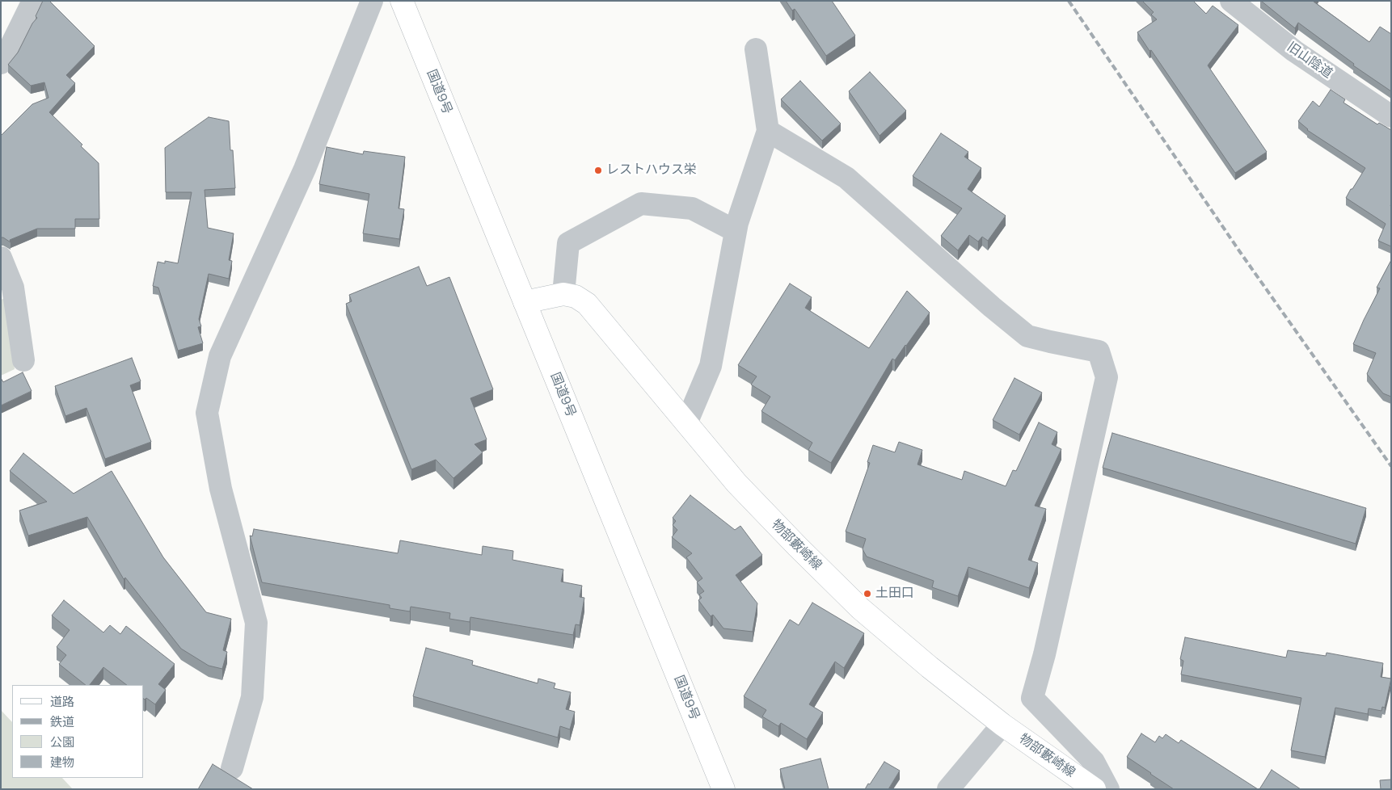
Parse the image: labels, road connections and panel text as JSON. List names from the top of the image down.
{
  "streets": {
    "main road": ["国道9号", "物部藪崎線"],
    "street": ["旧山陰道"]
  },
  "places": ["レストハウス栄", "土田口"],
  "legend": [
    "道路",
    "鉄道",
    "公園",
    "建物"
  ]
}
